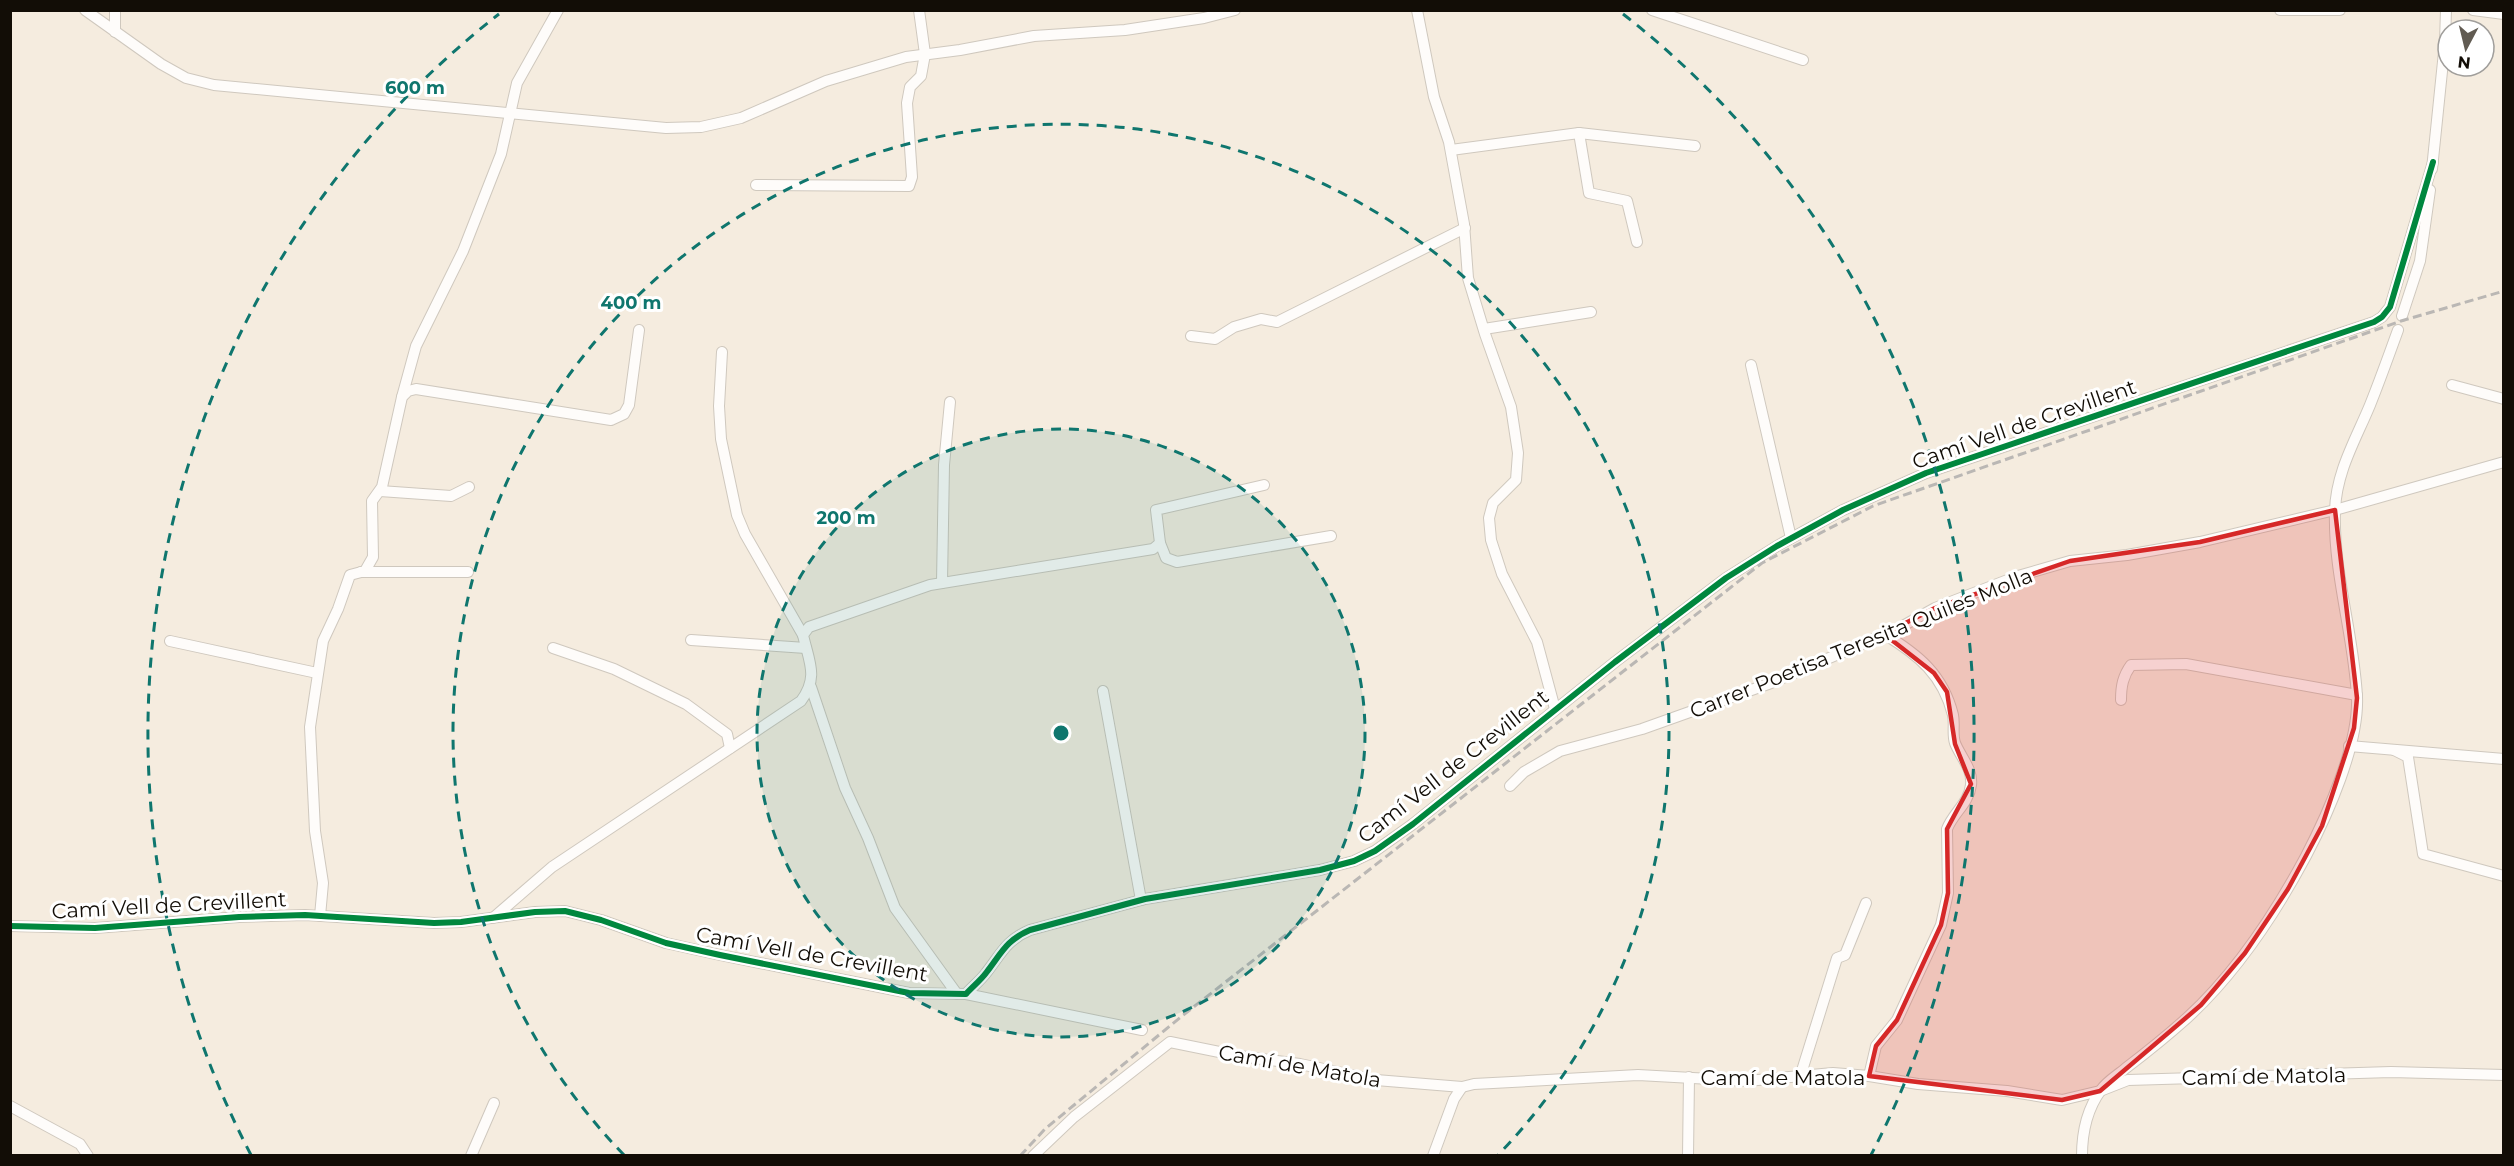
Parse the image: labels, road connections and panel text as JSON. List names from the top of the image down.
{
  "streets": {
    "street": ["Camí Vell de Crevillent", "Carrer Poetisa Teresita Quiles Molla", "Camí de Matola"]
  },
  "north": "bottom",
  "rings": ["600 m", "400 m", "200 m"]
}
